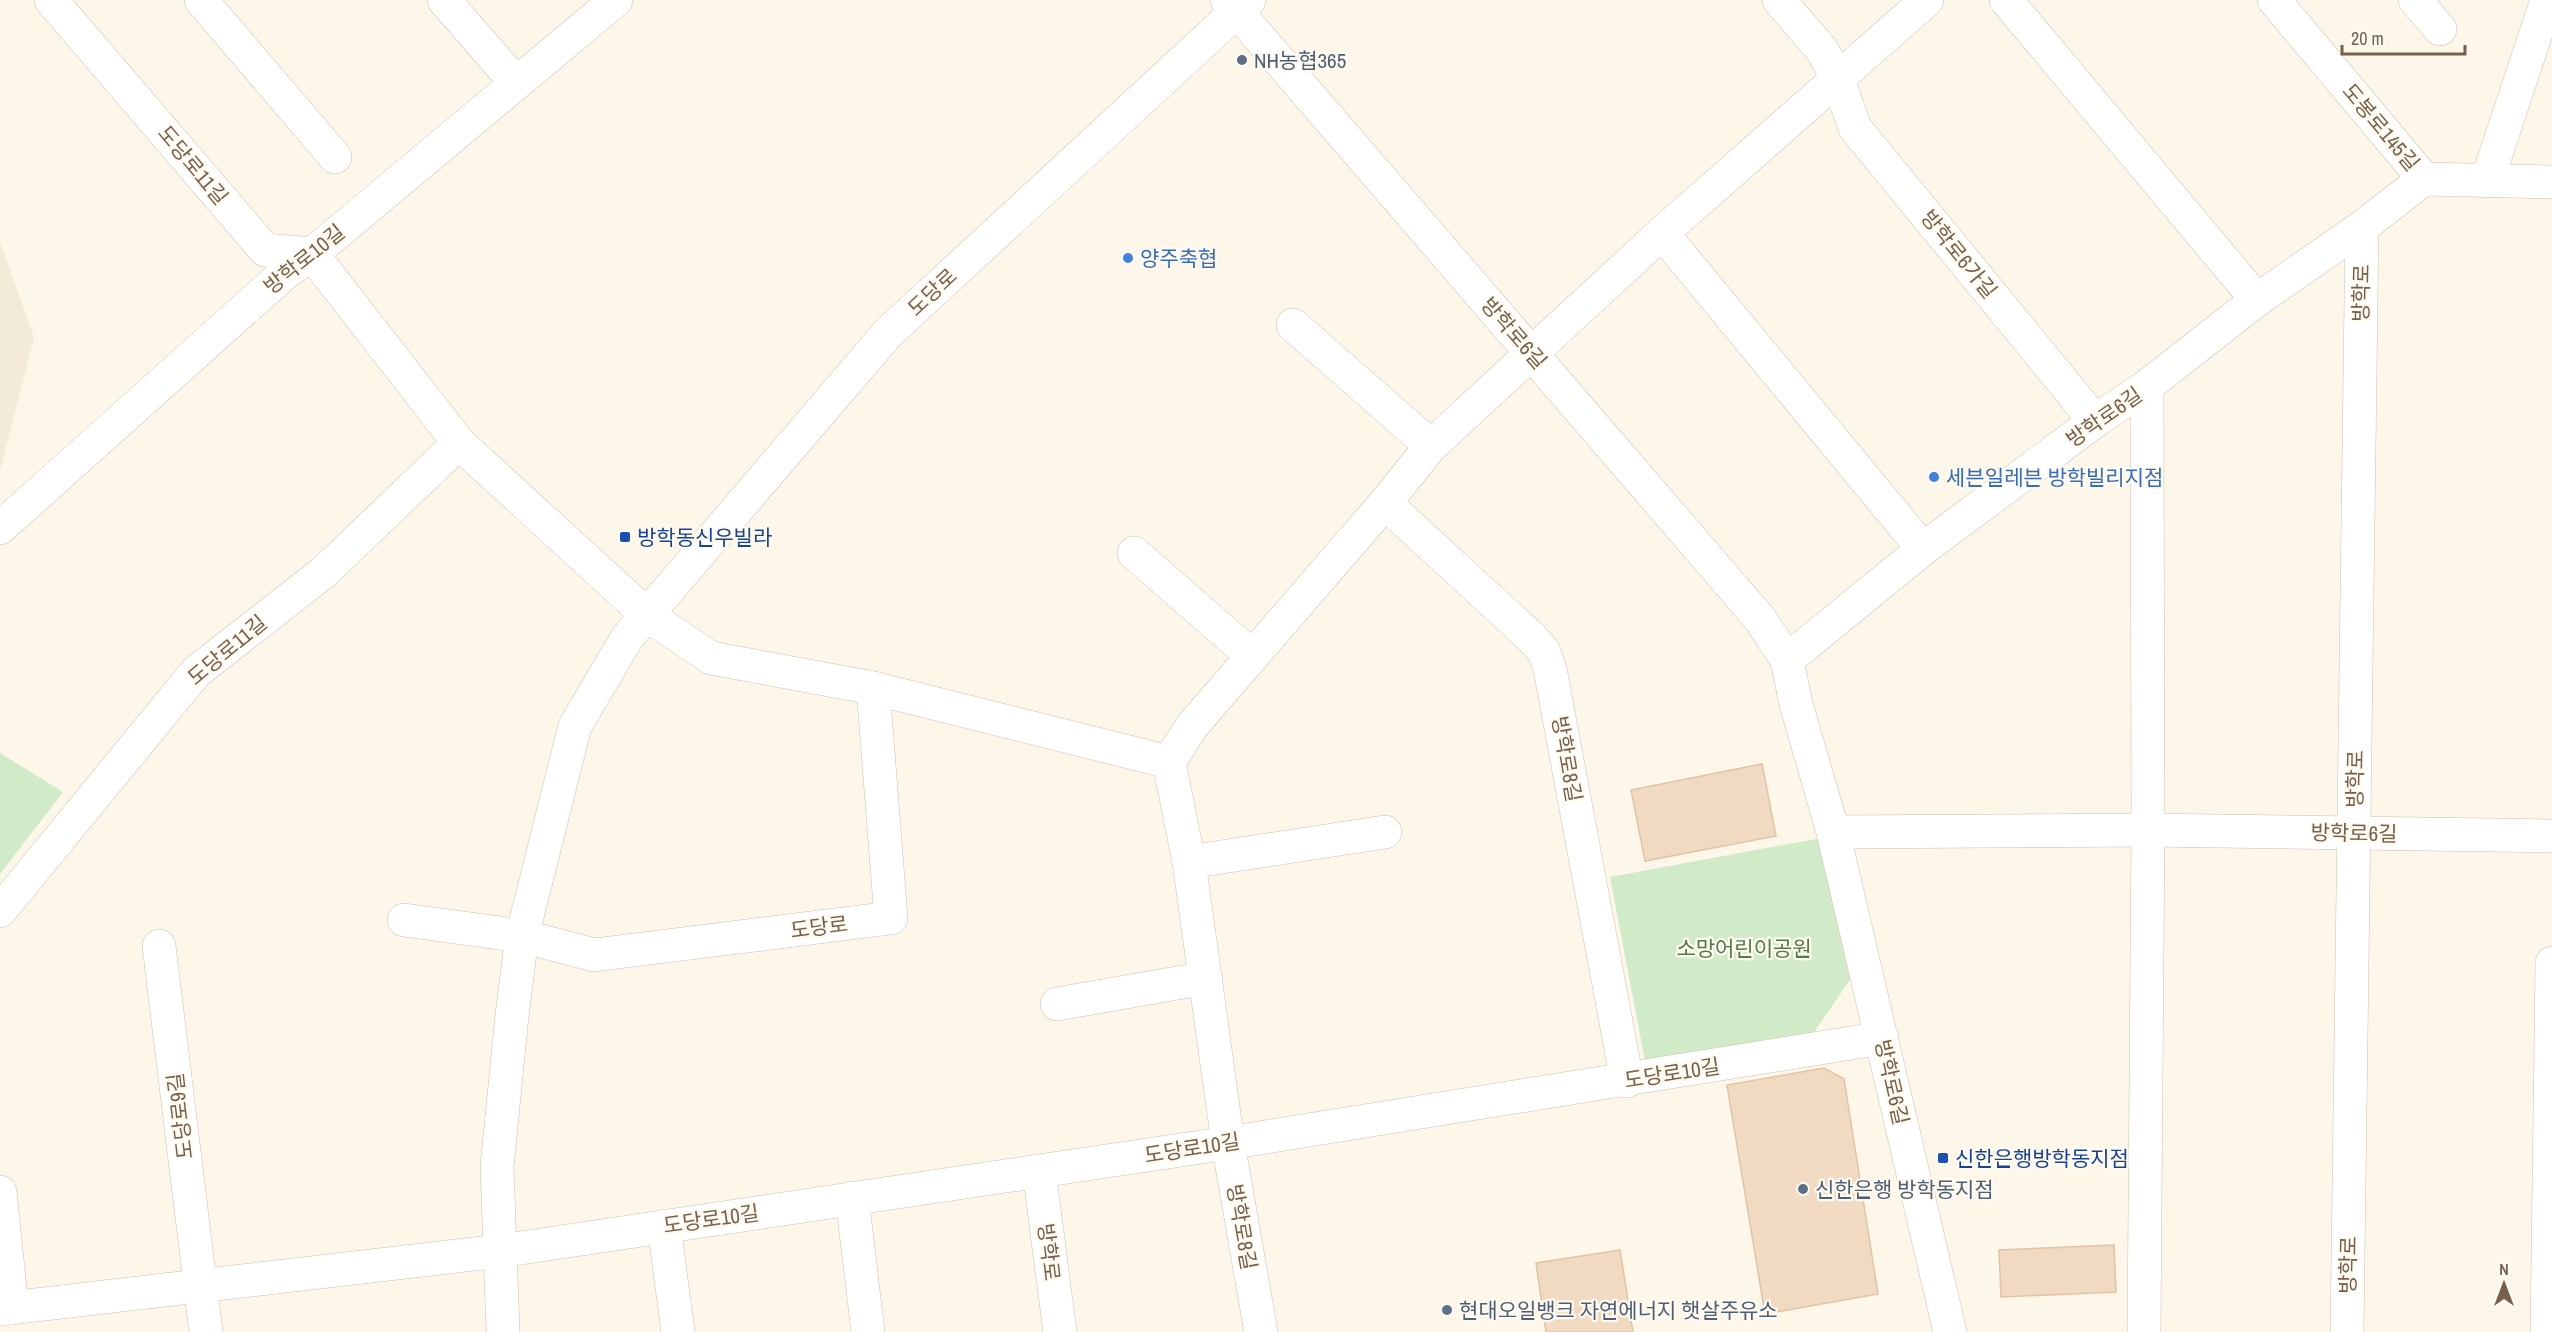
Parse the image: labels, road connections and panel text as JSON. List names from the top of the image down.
{
  "streets": {
    "street": [
      "도봉로145길",
      "도당로11길",
      "방학로6가길",
      "방학로10길",
      "도당로",
      "방학로",
      "방학로6길",
      "방학로8길",
      "도당로10길",
      "도당로9길"
    ]
  },
  "crossings": [
    ["도봉로145길", "방학로6길"],
    ["도당로11길", "방학로10길"],
    ["방학로6가길", "방학로6길"],
    ["도당로", "방학로6길"],
    ["도당로", "도당로10길"],
    ["방학로", "방학로6길"],
    ["방학로", "도당로10길"],
    ["방학로6길", "도당로10길"],
    ["방학로8길", "도당로10길"]
  ],
  "parks": ["소망어린이공원"],
  "places": {
    "other": [
      "NH농협365",
      "양주축협",
      "세븐일레븐 방학빌리지점",
      "신한은행 방학동지점",
      "현대오일뱅크 자연에너지 햇살주유소"
    ],
    "transit": ["방학동신우빌라", "신한은행방학동지점"]
  },
  "scale_bar": "20 m",
  "north": "top"
}
